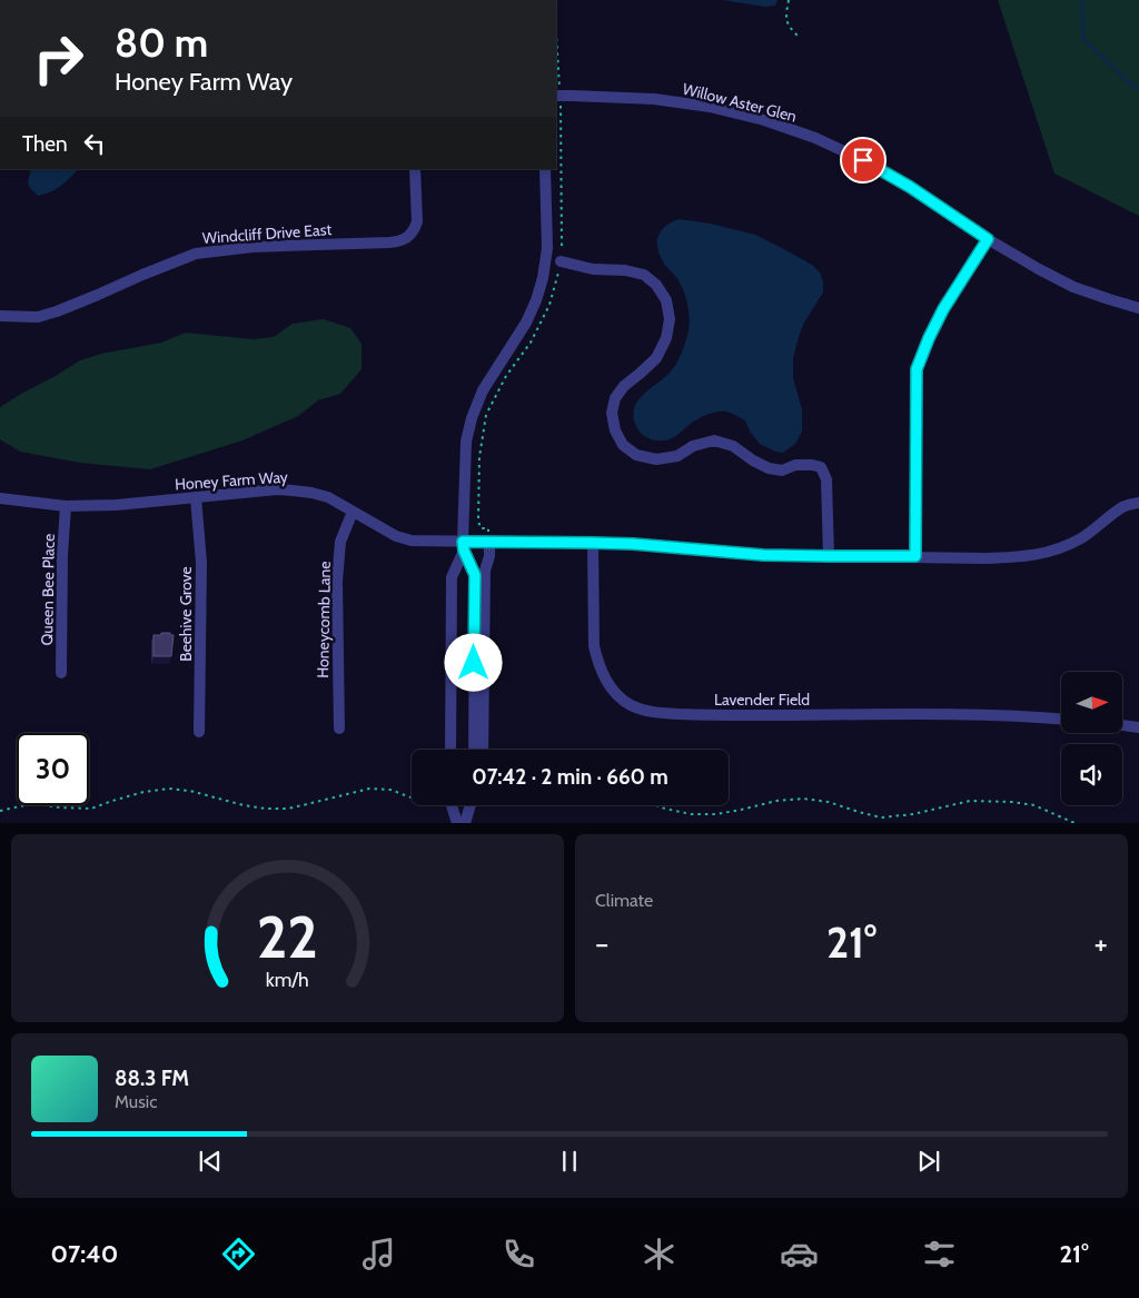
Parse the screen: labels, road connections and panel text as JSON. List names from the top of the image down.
{
  "streets": {
    "street": [
      "Willow Aster Glen",
      "Windcliff Drive East",
      "Honey Farm Way",
      "Queen Bee Place",
      "Beehive Grove",
      "Honeycomb Lane",
      "Lavender Field"
    ]
  },
  "crossings": [
    ["Honey Farm Way", "Queen Bee Place"],
    ["Honey Farm Way", "Beehive Grove"],
    ["Honey Farm Way", "Honeycomb Lane"],
    ["Honey Farm Way", "Lavender Field"]
  ],
  "north": "right",
  "page": {
    "turn": ["80 m", "Honey Farm Way"],
    "then": "Then",
    "limit": "30",
    "trip": "07:42 · 2 min · 660 m",
    "tile": "Climate",
    "heat": ["−", "21°", "+"],
    "song": ["88.3 FM", "Music"],
    "tabs": ["07:40", "21°"],
    "gauge": ["22", "km/h"]
  }
}
